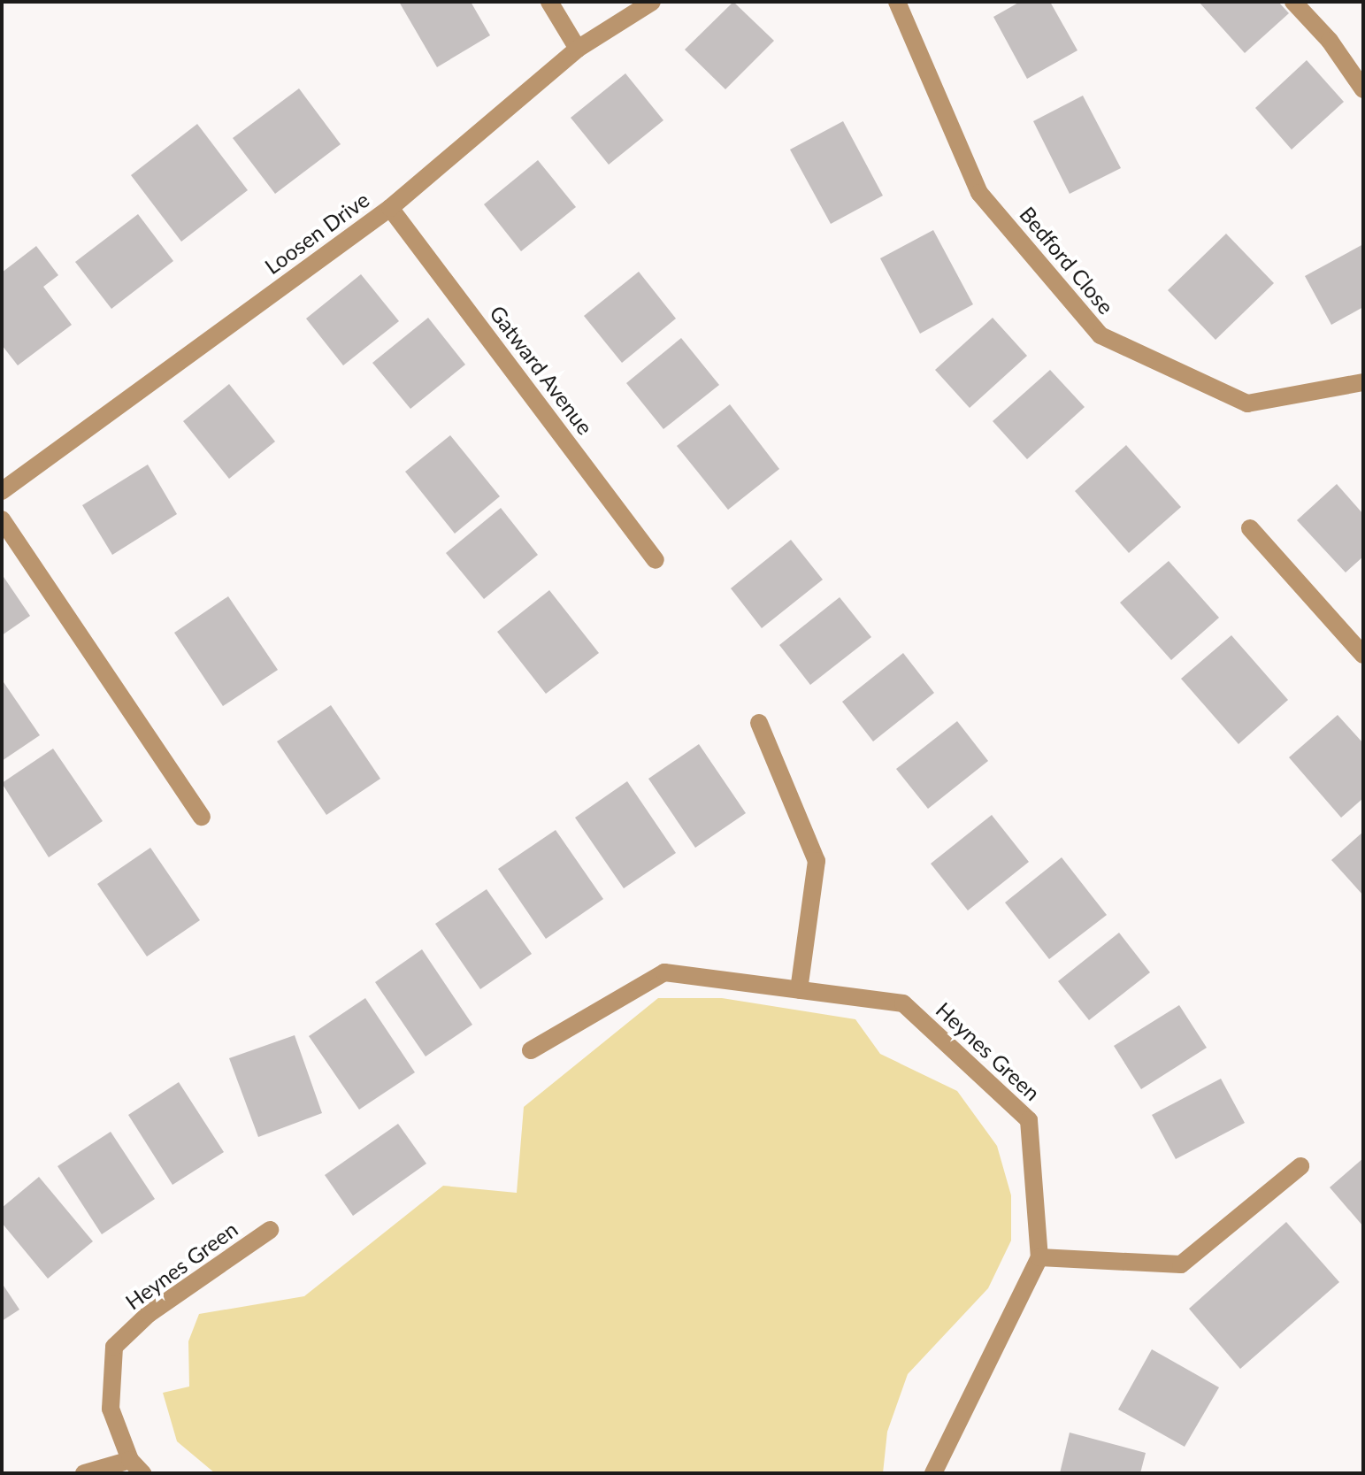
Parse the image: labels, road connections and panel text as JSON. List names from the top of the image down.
{
  "streets": {
    "street": [
      "Loosen Drive",
      "Bedford Close",
      "Gatward Avenue",
      "Heynes Green"
    ]
  },
  "crossings": [
    ["Loosen Drive", "Gatward Avenue"]
  ]
}
